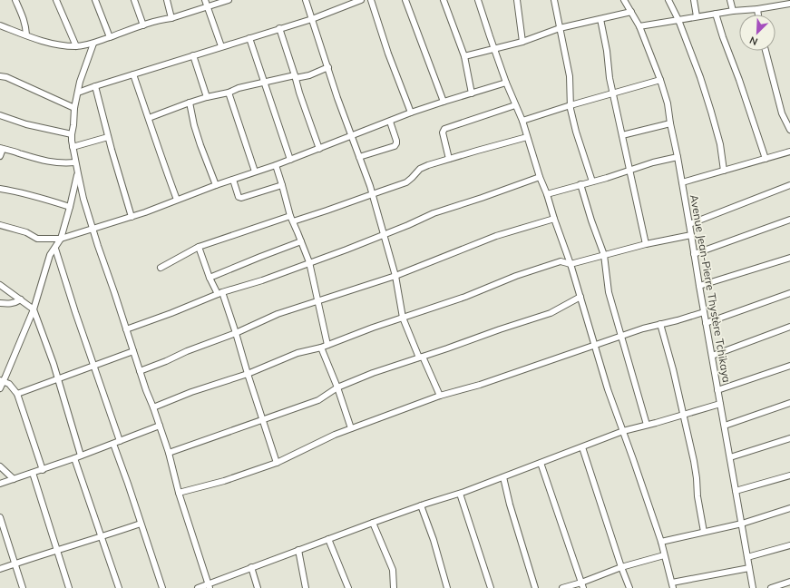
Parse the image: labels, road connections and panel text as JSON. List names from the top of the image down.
{
  "streets": {
    "street": ["Avenue Jean-Pierre Thystère Tchikaya"]
  },
  "north": "bottom left"
}
